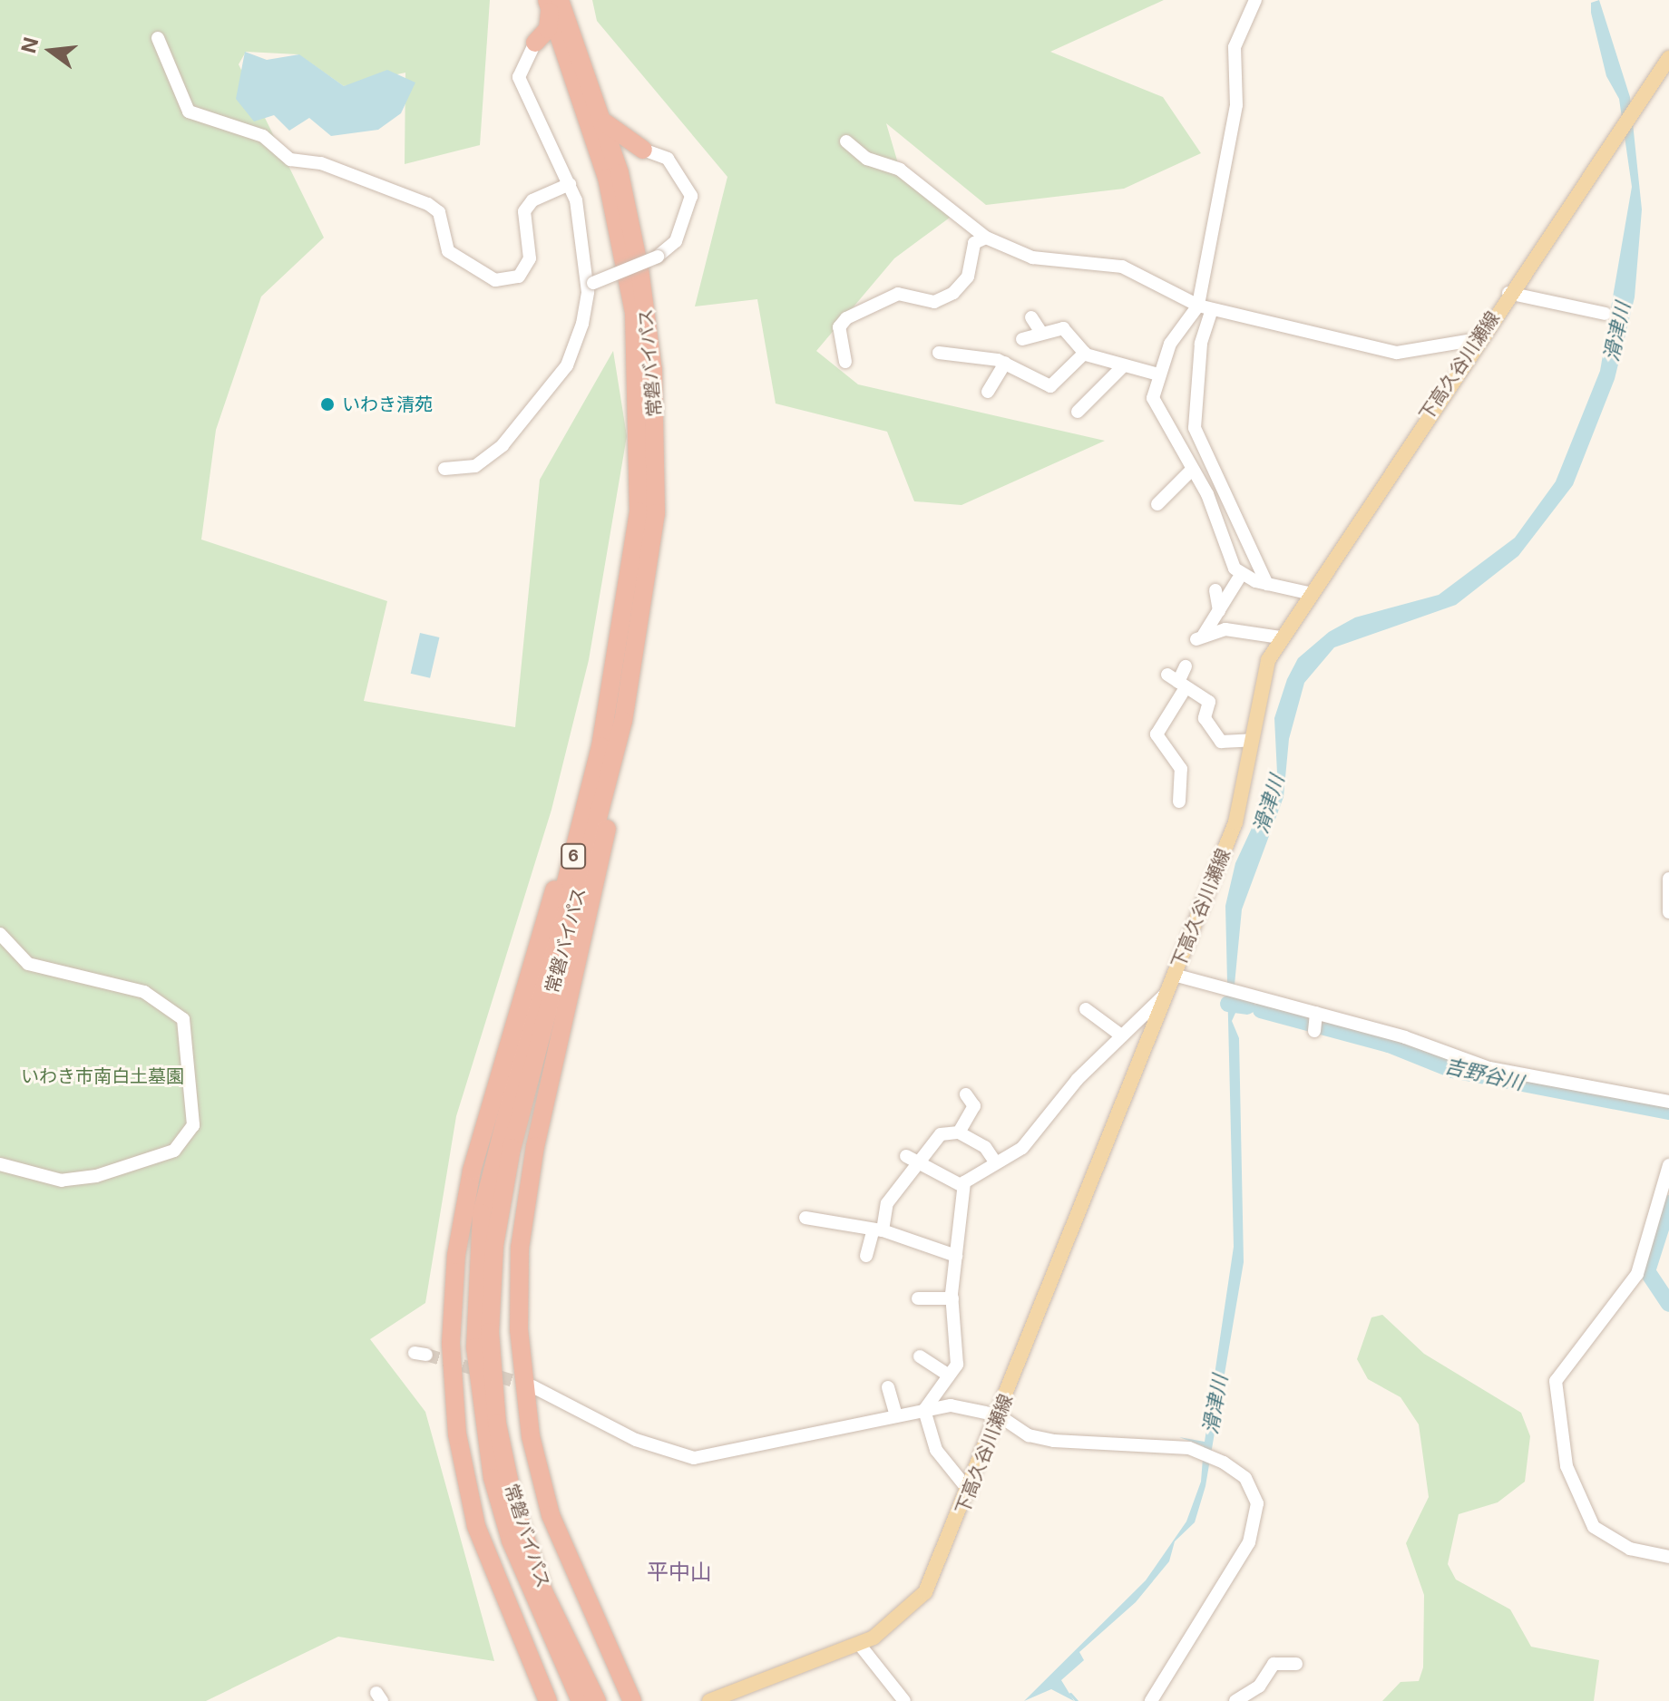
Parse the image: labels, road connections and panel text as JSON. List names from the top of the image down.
{
  "streets": {
    "highway": ["常磐バイパス", "6"],
    "main road": ["下高久谷川瀬線"]
  },
  "districts": ["平中山"],
  "water": ["滑津川", "吉野谷川"],
  "parks": ["いわき市南白土墓園"],
  "places": ["いわき清苑"],
  "north": "left"
}
